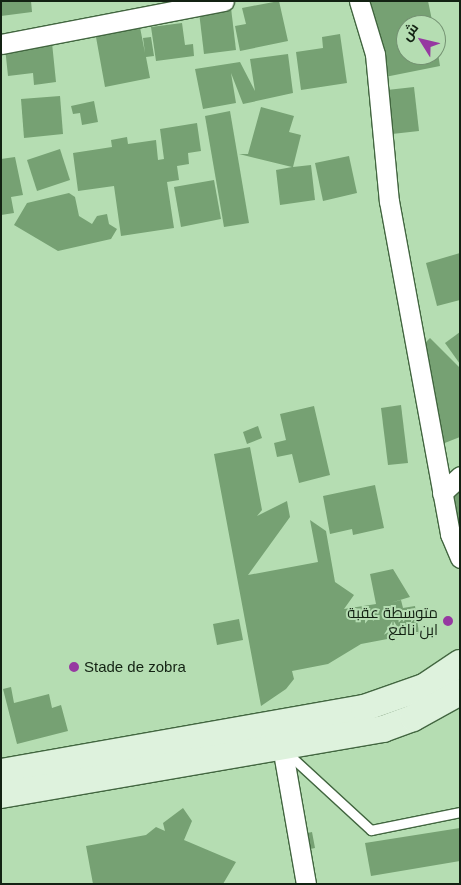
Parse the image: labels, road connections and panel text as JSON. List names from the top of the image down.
{
  "places": ["متوسطة عقبة ابن نافع", "Stade de zobra"],
  "north": "top left"
}
